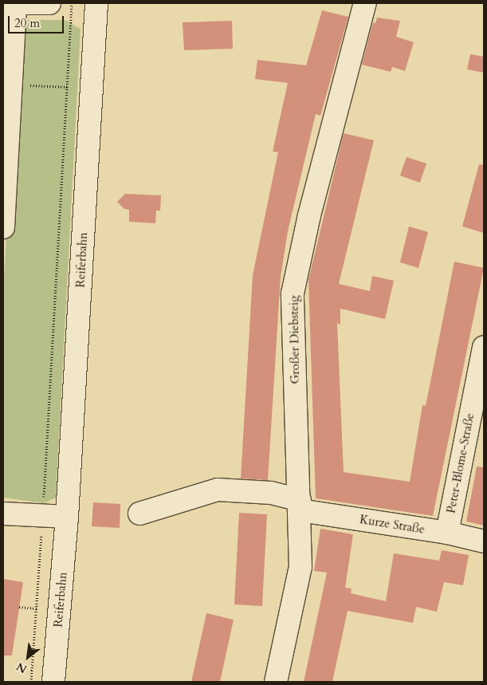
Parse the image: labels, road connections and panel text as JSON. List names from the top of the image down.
{
  "streets": {
    "street": [
      "Reiferbahn",
      "Großer Diebsteig",
      "Peter-Blome-Straße",
      "Kurze Straße"
    ]
  },
  "crossings": [
    ["Großer Diebsteig", "Kurze Straße"],
    ["Peter-Blome-Straße", "Kurze Straße"]
  ],
  "scale_bar": "20 m",
  "north": "bottom left"
}
